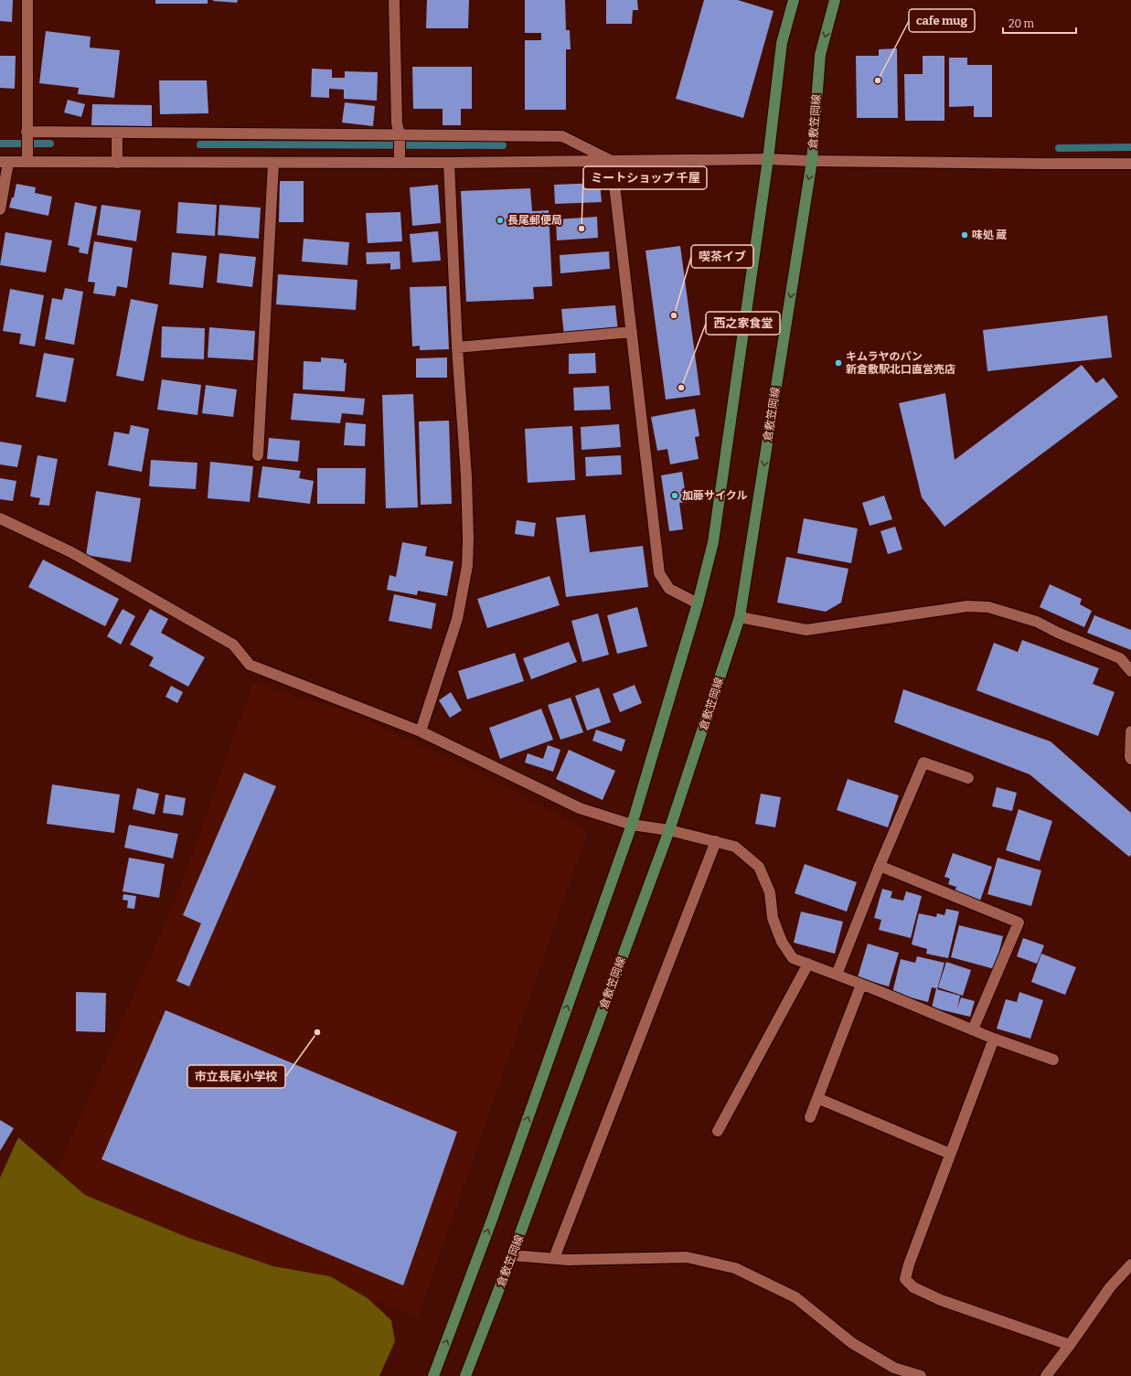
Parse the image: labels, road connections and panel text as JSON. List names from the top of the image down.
{
  "streets": {
    "main road": ["倉敷笠岡線"]
  },
  "places": [
    "cafe mug",
    "長尾郵便局",
    "ミートショップ 千屋",
    "味処 蔵",
    "喫茶イブ",
    "キムラヤのパン 新倉敷駅北口直営売店",
    "西之家食堂",
    "加藤サイクル",
    "市立長尾小学校"
  ],
  "scale_bar": "20 m"
}
